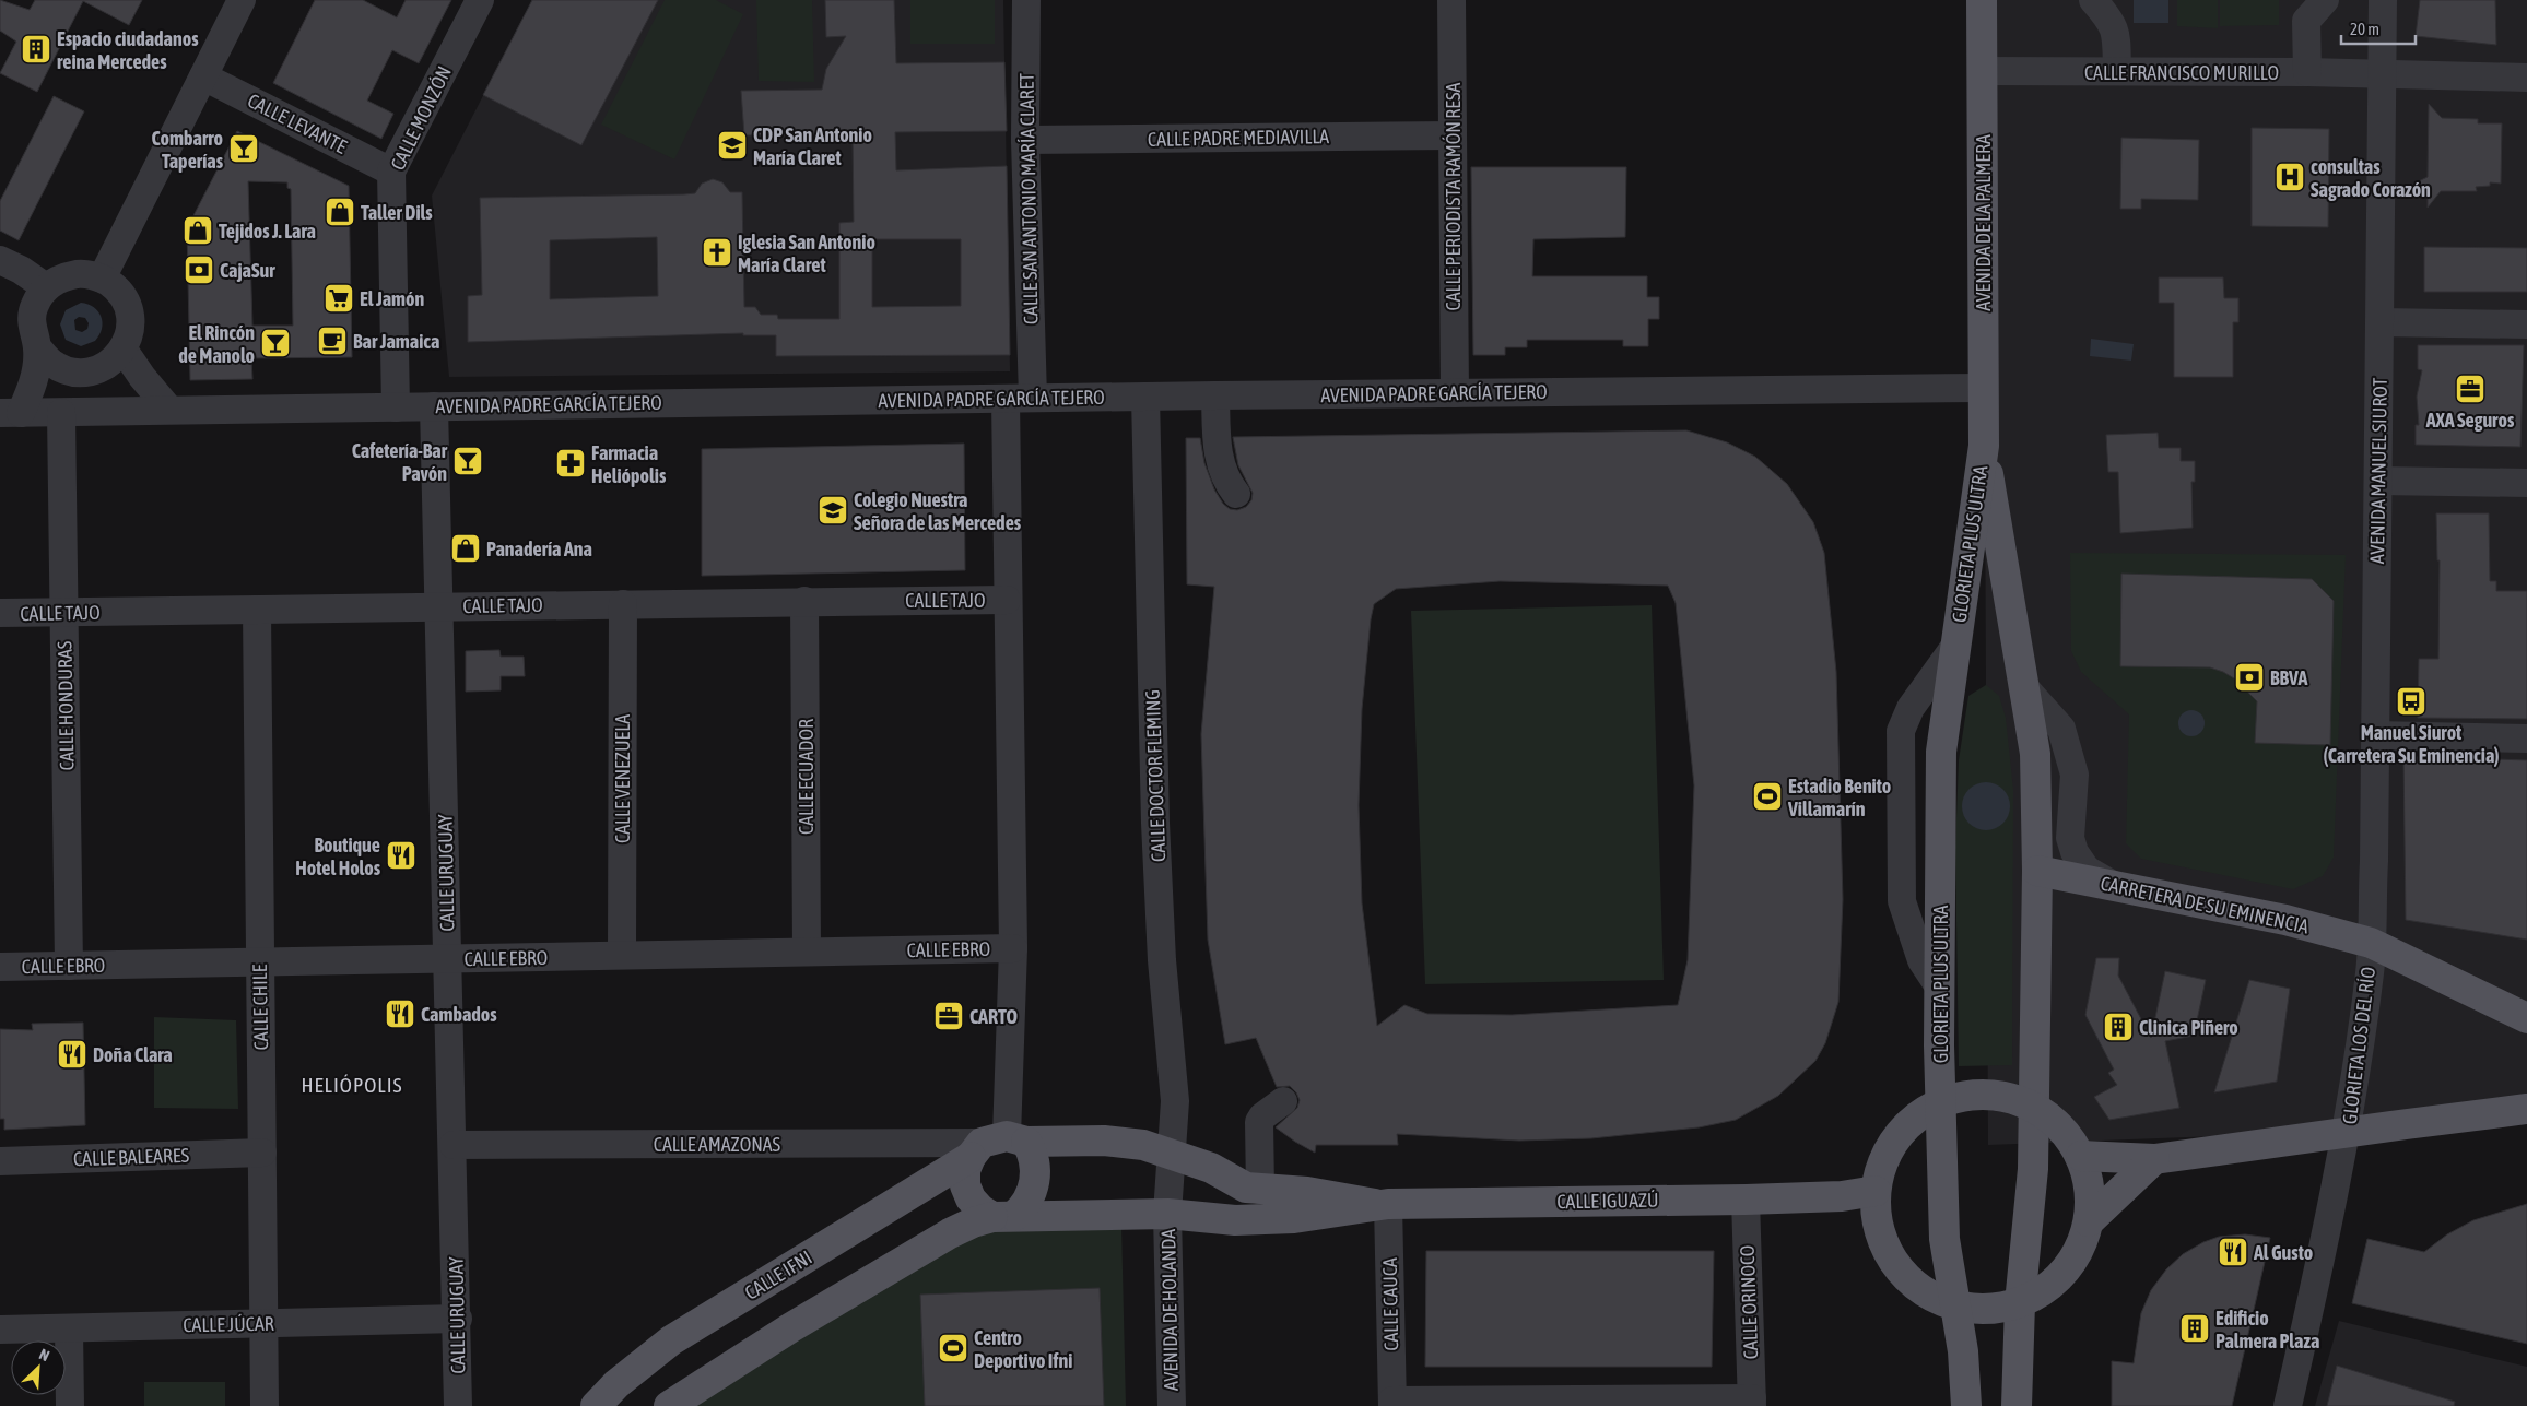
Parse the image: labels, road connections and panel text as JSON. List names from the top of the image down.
{
  "streets": {
    "main road": [
      "AVENIDA DE LA PALMERA",
      "GLORIETA PLUS ULTRA",
      "CARRETERA DE SU EMINENCIA",
      "GLORIETA LOS DEL RÍO",
      "CALLE IGUAZÚ",
      "CALLE IFNI"
    ],
    "street": [
      "CALLE FRANCISCO MURILLO",
      "CALLE MONZÓN",
      "CALLE LEVANTE",
      "CALLE PADRE MEDIAVILLA",
      "CALLE PERIODISTA RAMÓN RESA",
      "CALLE SAN ANTONIO MARÍA CLARET",
      "AVENIDA PADRE GARCÍA TEJERO",
      "AVENIDA MANUEL SIUROT",
      "CALLE TAJO",
      "CALLE HONDURAS",
      "CALLE DOCTOR FLEMING",
      "CALLE ECUADOR",
      "CALLE VENEZUELA",
      "CALLE URUGUAY",
      "CALLE EBRO",
      "CALLE CHILE",
      "CALLE AMAZONAS",
      "CALLE BALEARES",
      "CALLE ORINOCO",
      "CALLE CAUCA",
      "AVENIDA DE HOLANDA",
      "CALLE JÚCAR"
    ]
  },
  "crossings": [
    ["CALLE FRANCISCO MURILLO", "AVENIDA DE LA PALMERA"],
    ["CALLE FRANCISCO MURILLO", "AVENIDA MANUEL SIUROT"],
    ["CALLE MONZÓN", "CALLE LEVANTE"],
    ["CALLE MONZÓN", "AVENIDA PADRE GARCÍA TEJERO"],
    ["CALLE PADRE MEDIAVILLA", "CALLE PERIODISTA RAMÓN RESA"],
    ["CALLE PADRE MEDIAVILLA", "CALLE SAN ANTONIO MARÍA CLARET"],
    ["CALLE PERIODISTA RAMÓN RESA", "AVENIDA PADRE GARCÍA TEJERO"],
    ["CALLE SAN ANTONIO MARÍA CLARET", "AVENIDA PADRE GARCÍA TEJERO"],
    ["AVENIDA DE LA PALMERA", "AVENIDA PADRE GARCÍA TEJERO"],
    ["AVENIDA DE LA PALMERA", "GLORIETA PLUS ULTRA"],
    ["AVENIDA PADRE GARCÍA TEJERO", "CALLE HONDURAS"],
    ["AVENIDA PADRE GARCÍA TEJERO", "CALLE DOCTOR FLEMING"],
    ["AVENIDA PADRE GARCÍA TEJERO", "CALLE URUGUAY"],
    ["AVENIDA MANUEL SIUROT", "CARRETERA DE SU EMINENCIA"],
    ["AVENIDA MANUEL SIUROT", "GLORIETA LOS DEL RÍO"],
    ["GLORIETA PLUS ULTRA", "CARRETERA DE SU EMINENCIA"],
    ["CALLE TAJO", "CALLE HONDURAS"],
    ["CALLE TAJO", "CALLE ECUADOR"],
    ["CALLE TAJO", "CALLE VENEZUELA"],
    ["CALLE TAJO", "CALLE URUGUAY"],
    ["CALLE TAJO", "CALLE CHILE"],
    ["CALLE HONDURAS", "CALLE EBRO"],
    ["CALLE DOCTOR FLEMING", "CALLE IGUAZÚ"],
    ["CALLE DOCTOR FLEMING", "AVENIDA DE HOLANDA"],
    ["CALLE ECUADOR", "CALLE EBRO"],
    ["CALLE VENEZUELA", "CALLE EBRO"],
    ["CALLE URUGUAY", "CALLE EBRO"],
    ["CALLE URUGUAY", "CALLE AMAZONAS"],
    ["CALLE URUGUAY", "CALLE JÚCAR"],
    ["CARRETERA DE SU EMINENCIA", "GLORIETA LOS DEL RÍO"],
    ["CALLE EBRO", "CALLE CHILE"],
    ["CALLE CHILE", "CALLE BALEARES"],
    ["CALLE CHILE", "CALLE JÚCAR"],
    ["CALLE AMAZONAS", "CALLE IGUAZÚ"],
    ["CALLE AMAZONAS", "CALLE IFNI"],
    ["CALLE IGUAZÚ", "CALLE IFNI"],
    ["CALLE IGUAZÚ", "CALLE ORINOCO"],
    ["CALLE IGUAZÚ", "CALLE CAUCA"],
    ["CALLE IGUAZÚ", "AVENIDA DE HOLANDA"]
  ],
  "districts": ["HELIÓPOLIS"],
  "places": {
    "building": ["Espacio ciudadanos reina Mercedes", "Clinica Piñero", "Edificio Palmera Plaza"],
    "school or university": ["CDP San Antonio María Claret", "Colegio Nuestra Señora de las Mercedes"],
    "bar": ["Combarro Taperías", "El Rincón de Manolo", "Cafetería-Bar Pavón"],
    "hospital": ["consultas Sagrado Corazón"],
    "shop": ["Taller Dils", "Tejidos J. Lara", "Panadería Ana"],
    "church": ["Iglesia San Antonio María Claret"],
    "bank": ["CajaSur", "BBVA"],
    "supermarket": ["El Jamón"],
    "cafe": ["Bar Jamaica"],
    "office": ["AXA Seguros", "CARTO"],
    "pharmacy": ["Farmacia Heliópolis"],
    "bus stop": ["Manuel Siurot (Carretera Su Eminencia)"],
    "sports": ["Estadio Benito Villamarín", "Centro Deportivo Ifni"],
    "restaurant": [
      "Boutique Hotel Holos",
      "Cambados",
      "Doña Clara",
      "Al Gusto"
    ]
  },
  "scale_bar": "20 m",
  "north": "top right"
}
